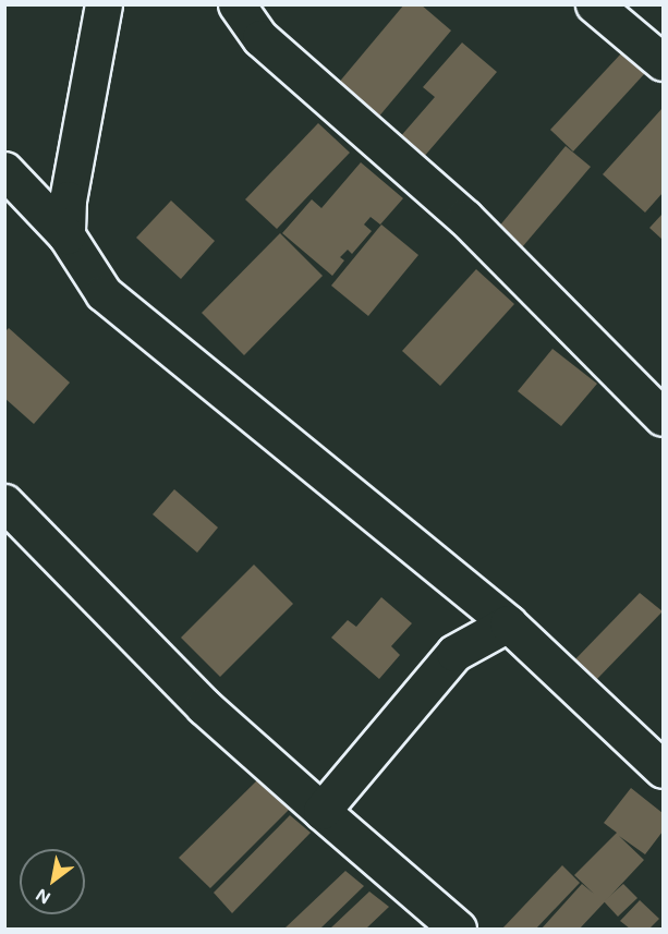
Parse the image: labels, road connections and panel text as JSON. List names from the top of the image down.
{
  "north": "bottom left"
}
